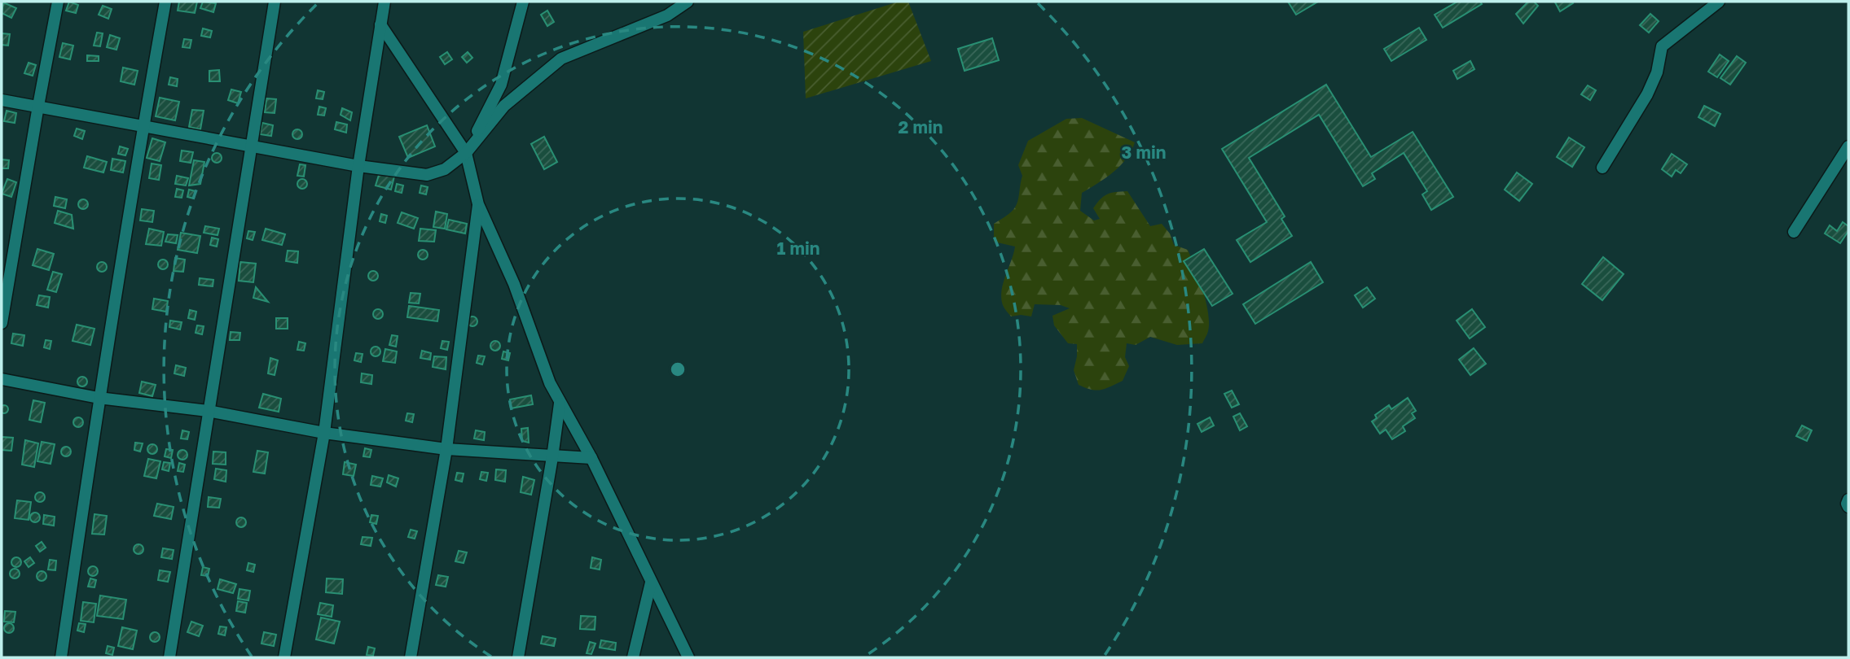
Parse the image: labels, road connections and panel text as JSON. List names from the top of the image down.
{
  "rings": ["2 min", "3 min", "1 min"]
}
